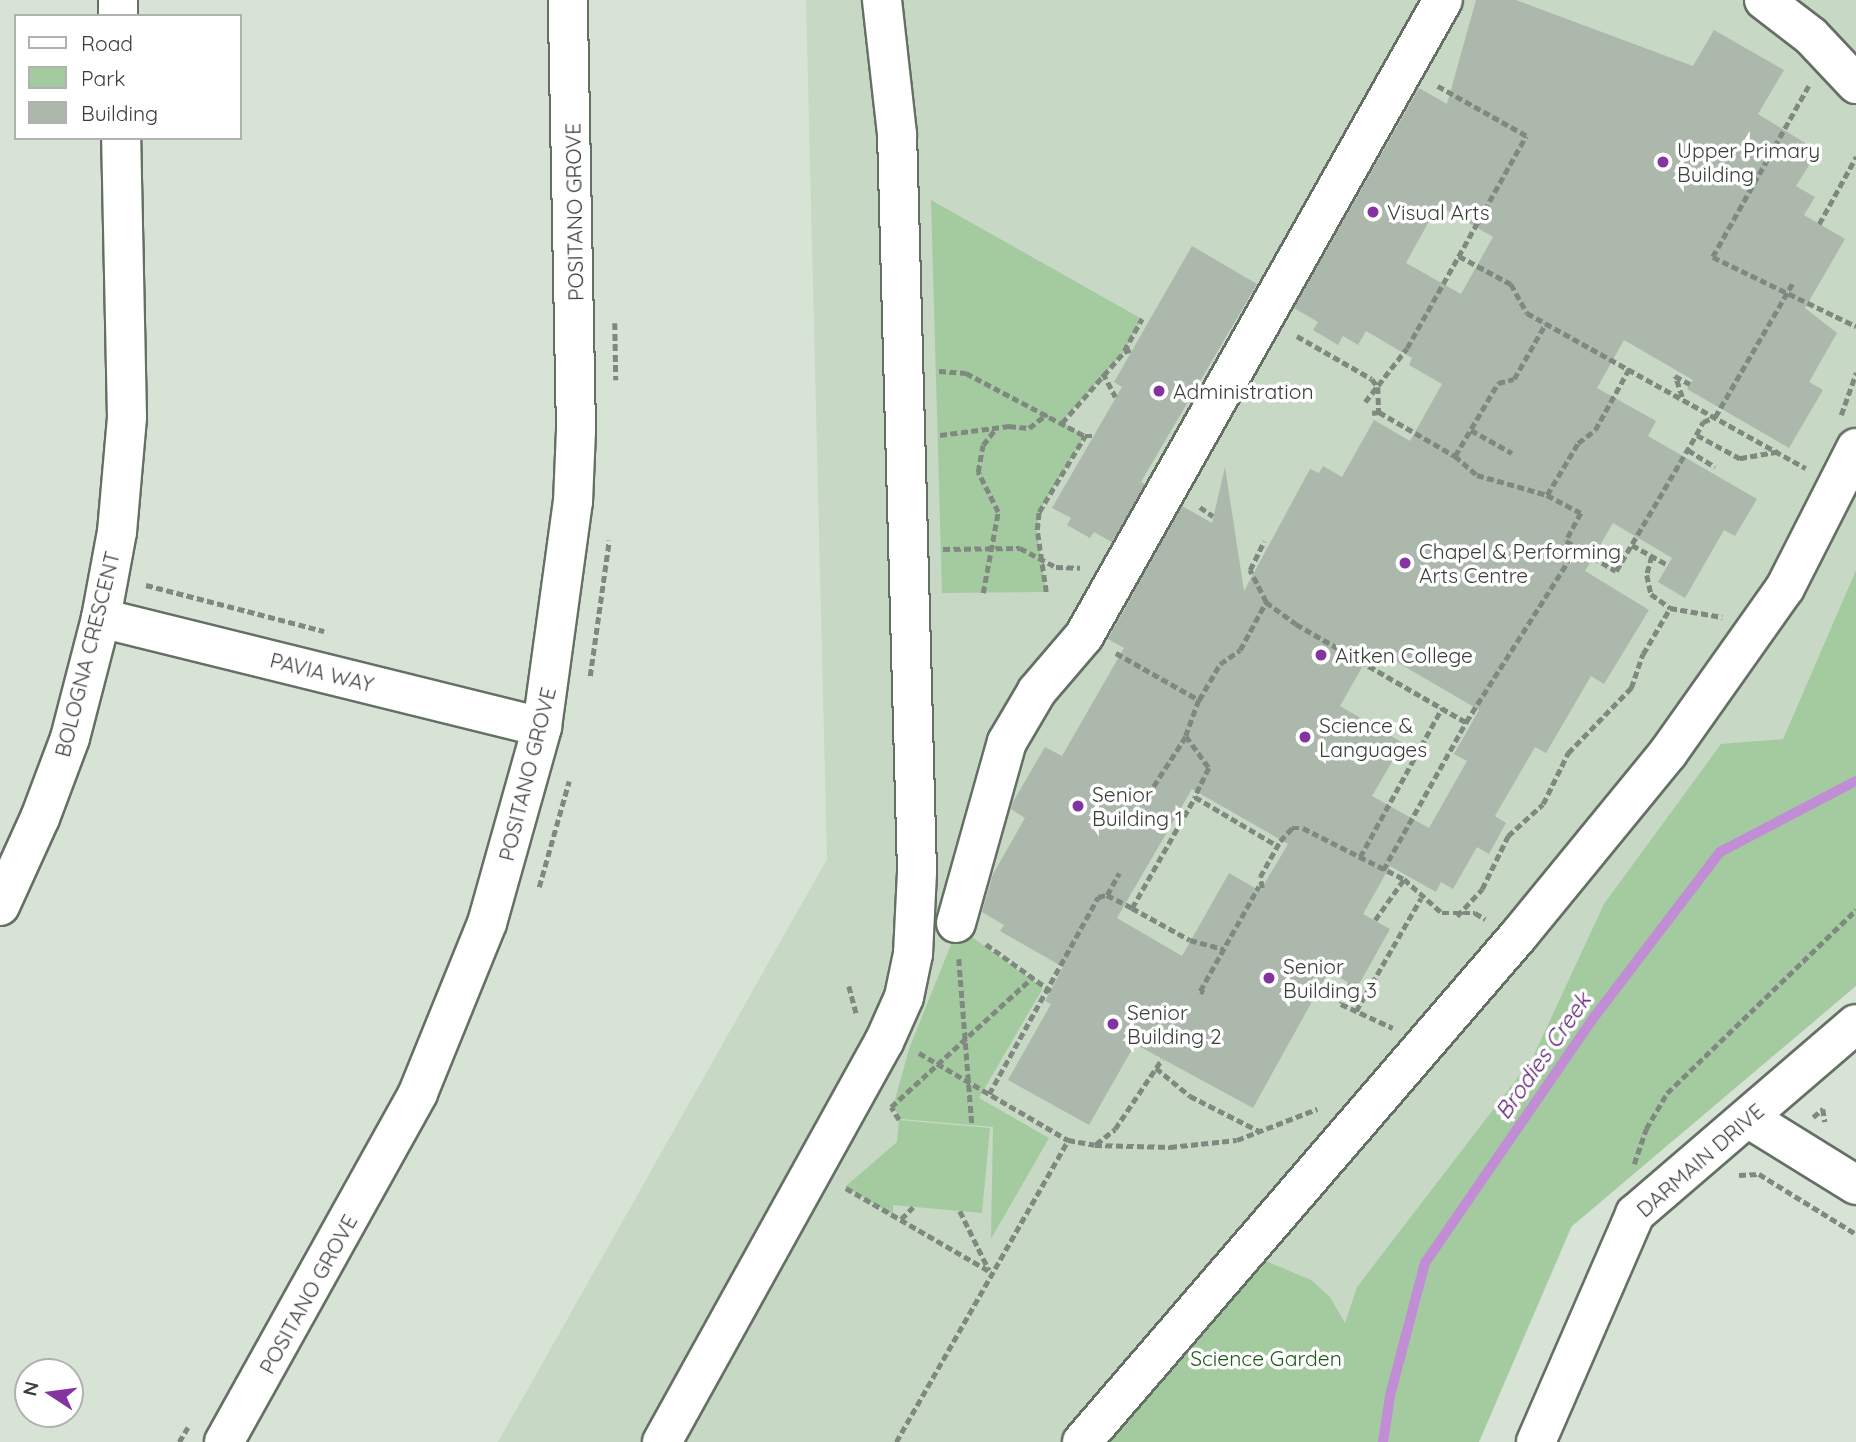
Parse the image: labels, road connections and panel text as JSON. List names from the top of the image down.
{
  "streets": {
    "street": [
      "POSITANO GROVE",
      "BOLOGNA CRESCENT",
      "PAVIA WAY",
      "DARMAIN DRIVE"
    ]
  },
  "crossings": [
    ["POSITANO GROVE", "PAVIA WAY"],
    ["BOLOGNA CRESCENT", "PAVIA WAY"]
  ],
  "water": ["Brodies Creek"],
  "parks": ["Science Garden"],
  "places": [
    "Upper Primary Building",
    "Visual Arts",
    "Administration",
    "Chapel & Performing Arts Centre",
    "Aitken College",
    "Science & Languages",
    "Senior Building 1",
    "Senior Building 3",
    "Senior Building 2"
  ],
  "legend": ["Road", "Park", "Building"],
  "north": "left"
}
